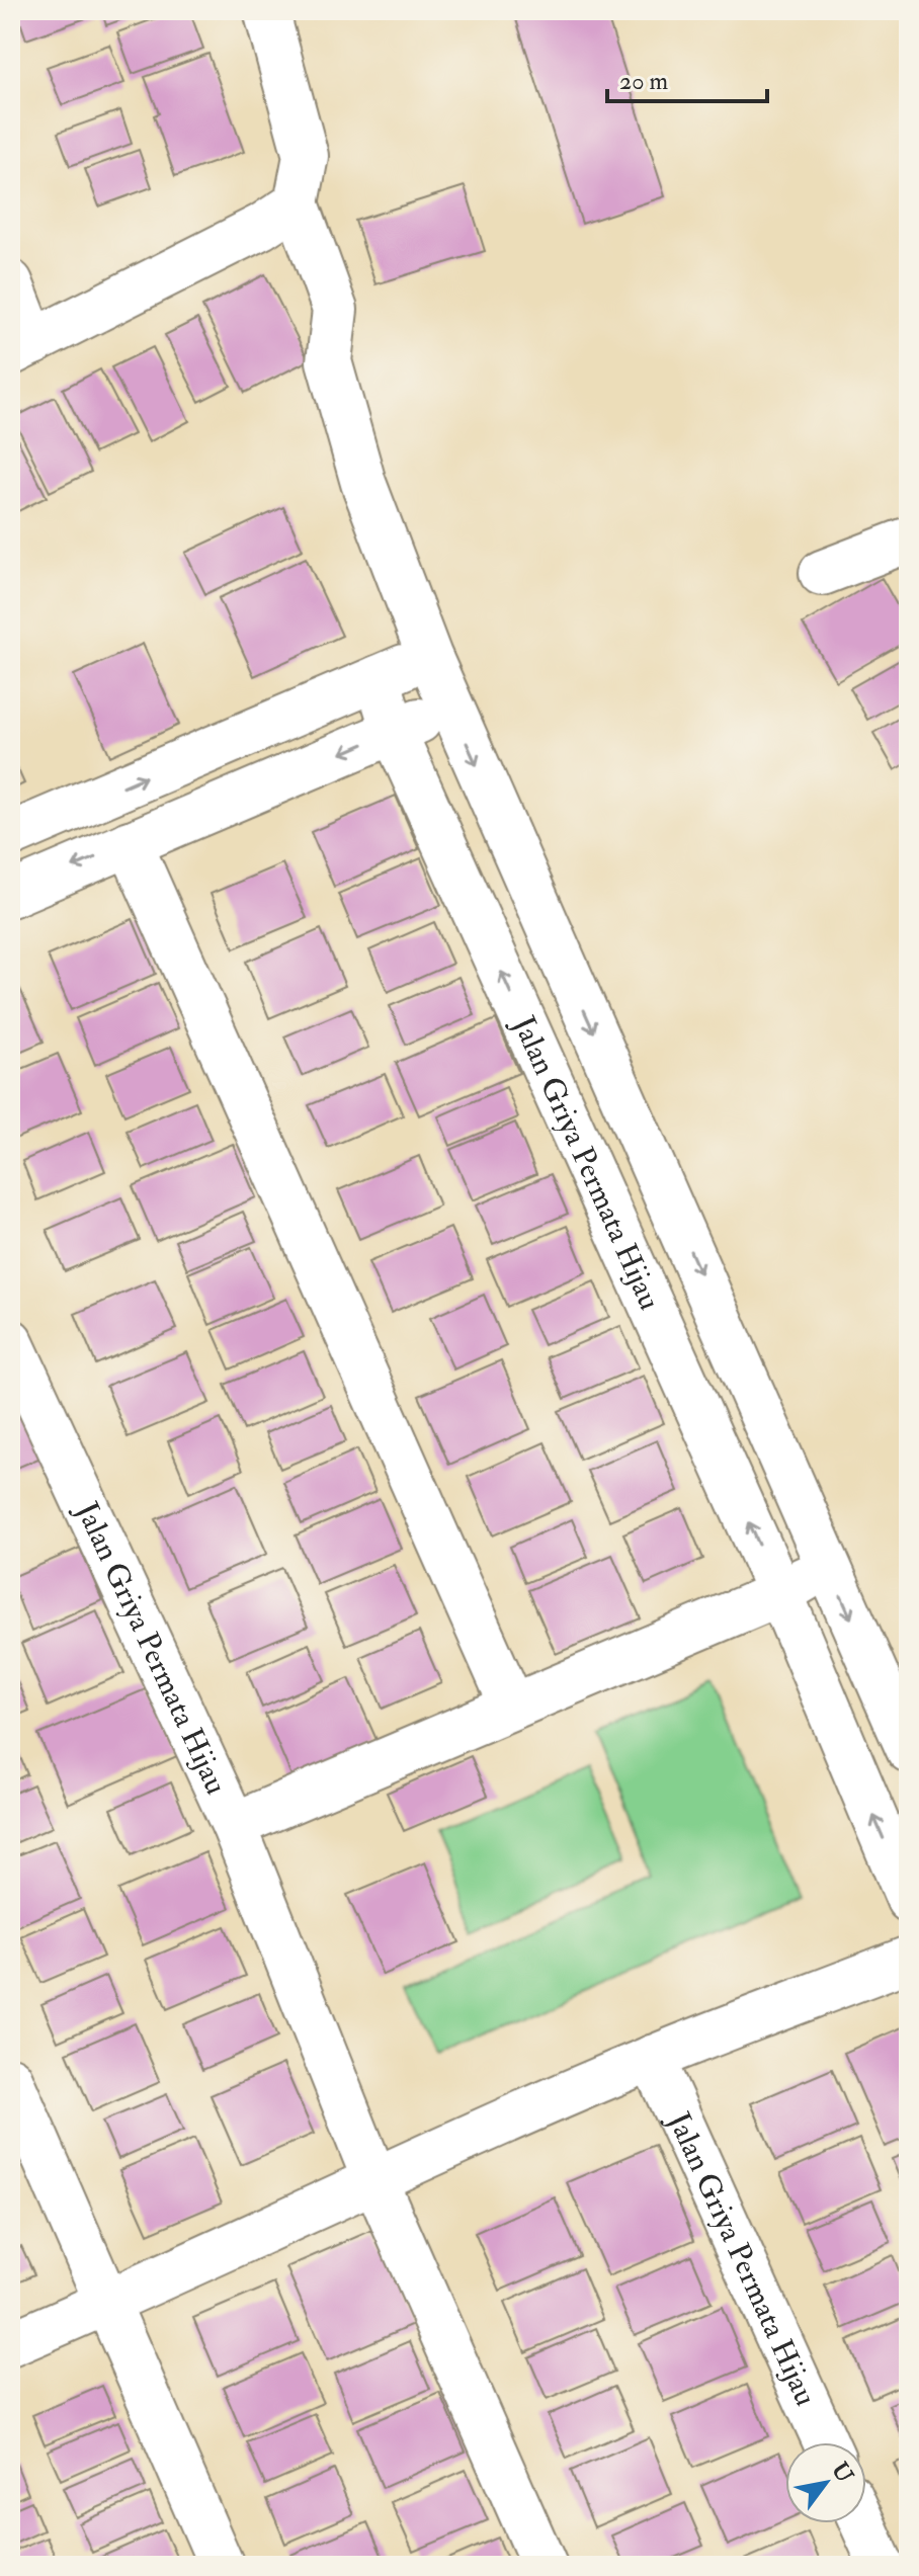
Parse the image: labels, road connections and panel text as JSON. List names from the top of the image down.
{
  "streets": {
    "street": ["Jalan Griya Permata Hijau"]
  },
  "scale_bar": "20 m",
  "north": "top right"
}
